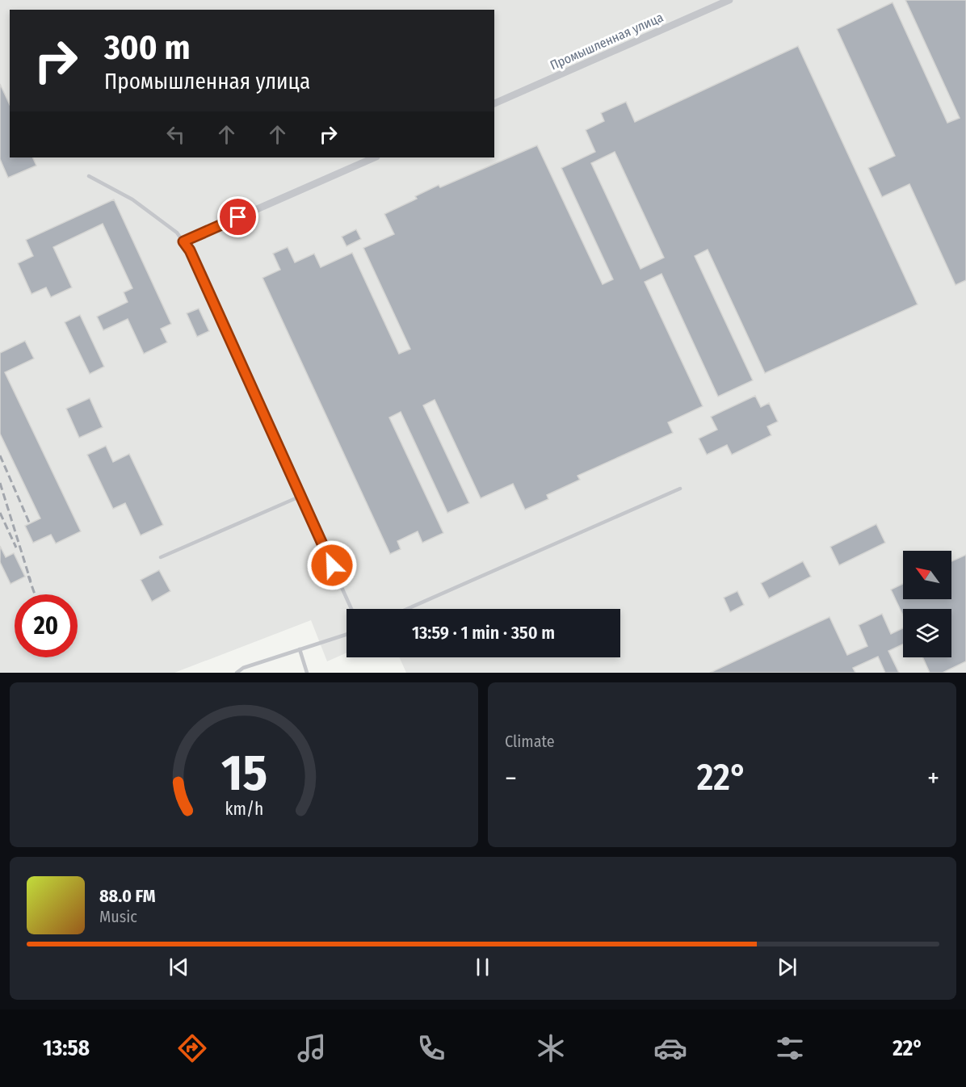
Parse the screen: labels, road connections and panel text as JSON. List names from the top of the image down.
{
  "streets": {
    "street": ["Промышленная улица"]
  },
  "north": "top left",
  "page": {
    "turn": ["300 m", "Промышленная улица"],
    "limit": "20",
    "trip": "13:59 · 1 min · 350 m",
    "tile": "Climate",
    "heat": ["−", "22°", "+"],
    "song": ["88.0 FM", "Music"],
    "tabs": ["13:58", "22°"],
    "gauge": ["15", "km/h"]
  }
}
